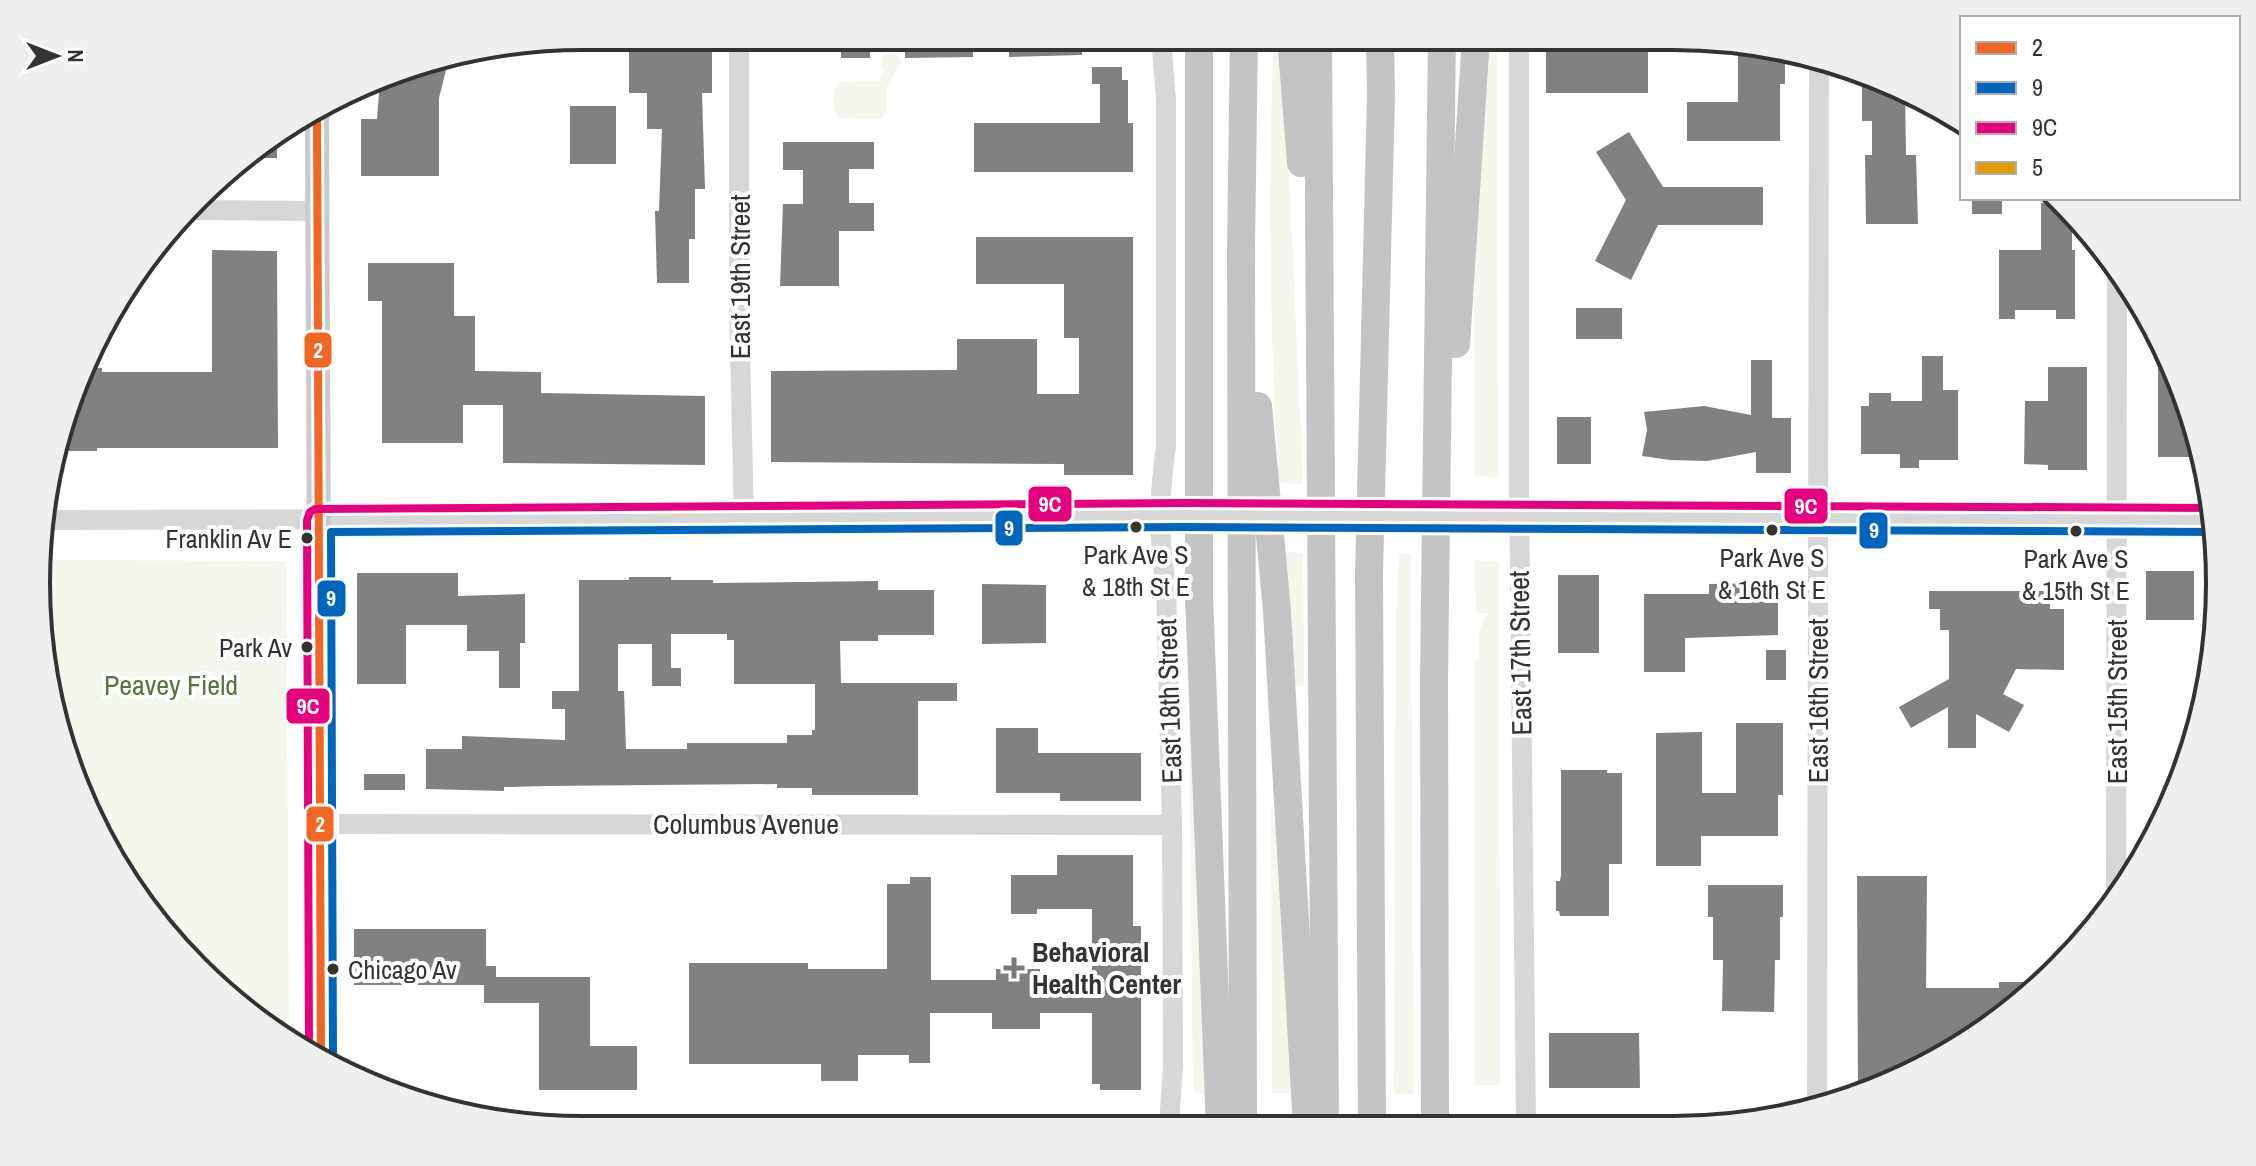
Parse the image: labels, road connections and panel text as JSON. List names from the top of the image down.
{
  "streets": {
    "street": [
      "East 19th Street",
      "East 17th Street",
      "East 18th Street",
      "East 16th Street",
      "East 15th Street",
      "Columbus Avenue"
    ]
  },
  "crossings": [
    ["East 18th Street", "Columbus Avenue"]
  ],
  "parks": ["Peavey Field"],
  "places": {
    "other": [
      "Park Ave S & 18th St E",
      "Park Ave S & 16th St E",
      "Park Ave S & 15th St E",
      "Franklin Av E",
      "Park Av",
      "Chicago Av"
    ],
    "health": ["Behavioral Health Center"]
  },
  "lines": ["transit line 2", "transit line 9C", "transit line 9"],
  "legend": [
    "2",
    "9",
    "9C",
    "5"
  ],
  "north": "right"
}
